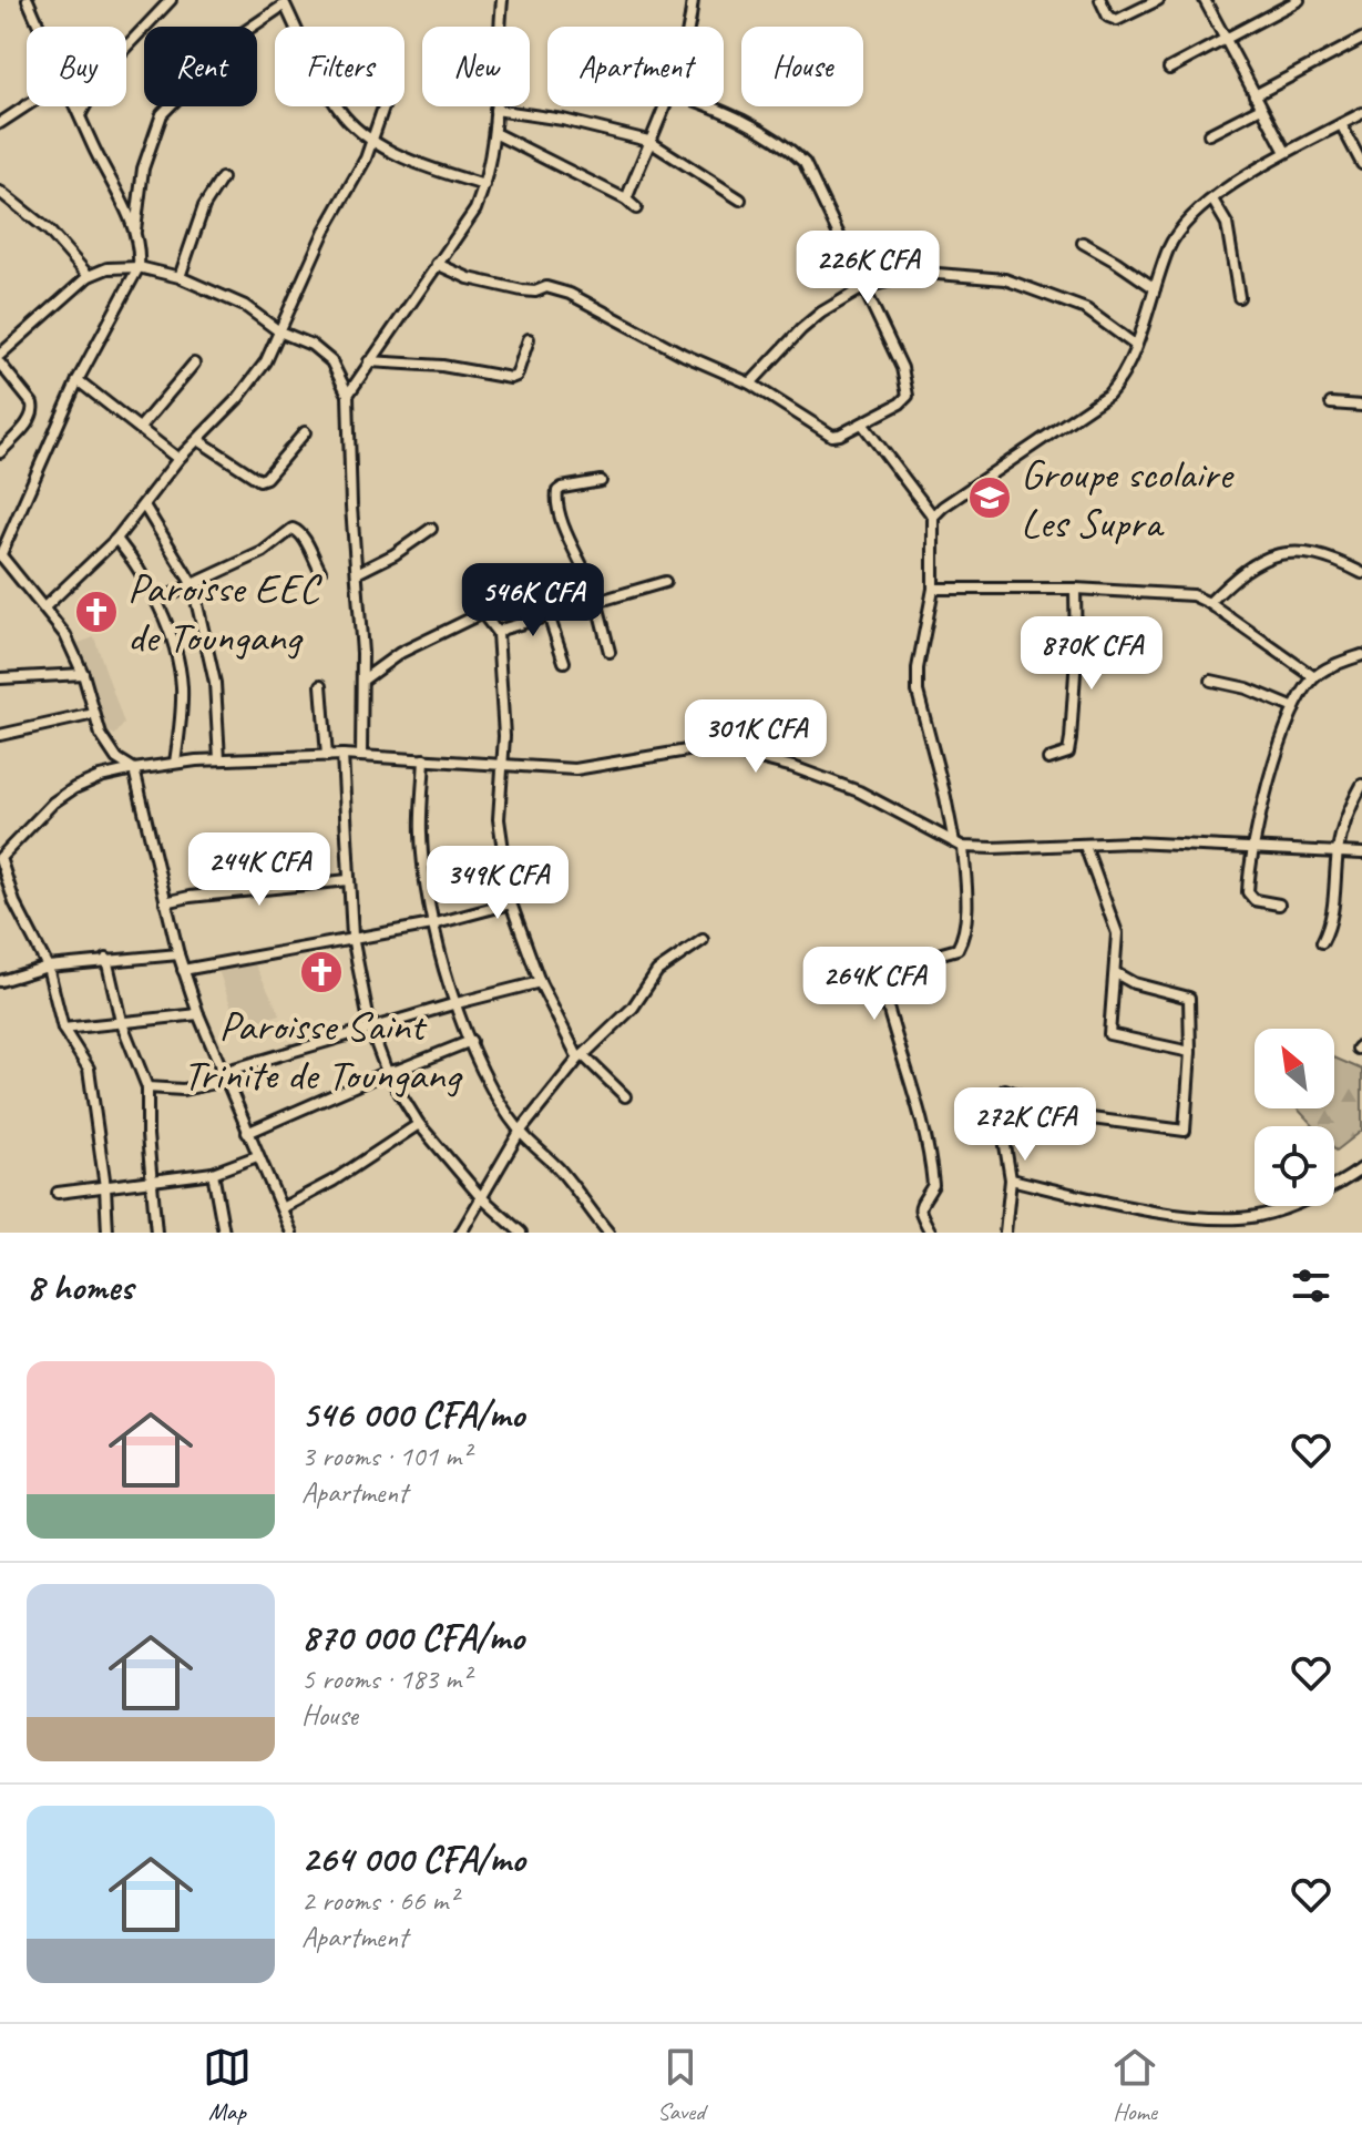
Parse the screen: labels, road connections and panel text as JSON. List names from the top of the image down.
{
  "places": {
    "school or university": ["Groupe scolaire Les Supra"],
    "church": ["Paroisse EEC de Toungang", "Paroisse Saint Trinite de Toungang"]
  },
  "north": "top left",
  "page": {
    "chip": [
      "Buy",
      "Rent",
      "Filters",
      "New",
      "Apartment",
      "House"
    ],
    "price": [
      "226K CFA",
      "546K CFA",
      "870K CFA",
      "301K CFA",
      "244K CFA",
      "349K CFA",
      "264K CFA",
      "272K CFA"
    ],
    "heading": "8 homes",
    "list": [
      {
        "name": "546 000 CFA/mo",
        "note": "3 rooms · 101 m² · Apartment"
      },
      {
        "name": "870 000 CFA/mo",
        "note": "5 rooms · 183 m² · House"
      },
      {
        "name": "264 000 CFA/mo",
        "note": "2 rooms · 66 m² · Apartment"
      }
    ],
    "tabs": ["Map", "Saved", "Home"]
  }
}
